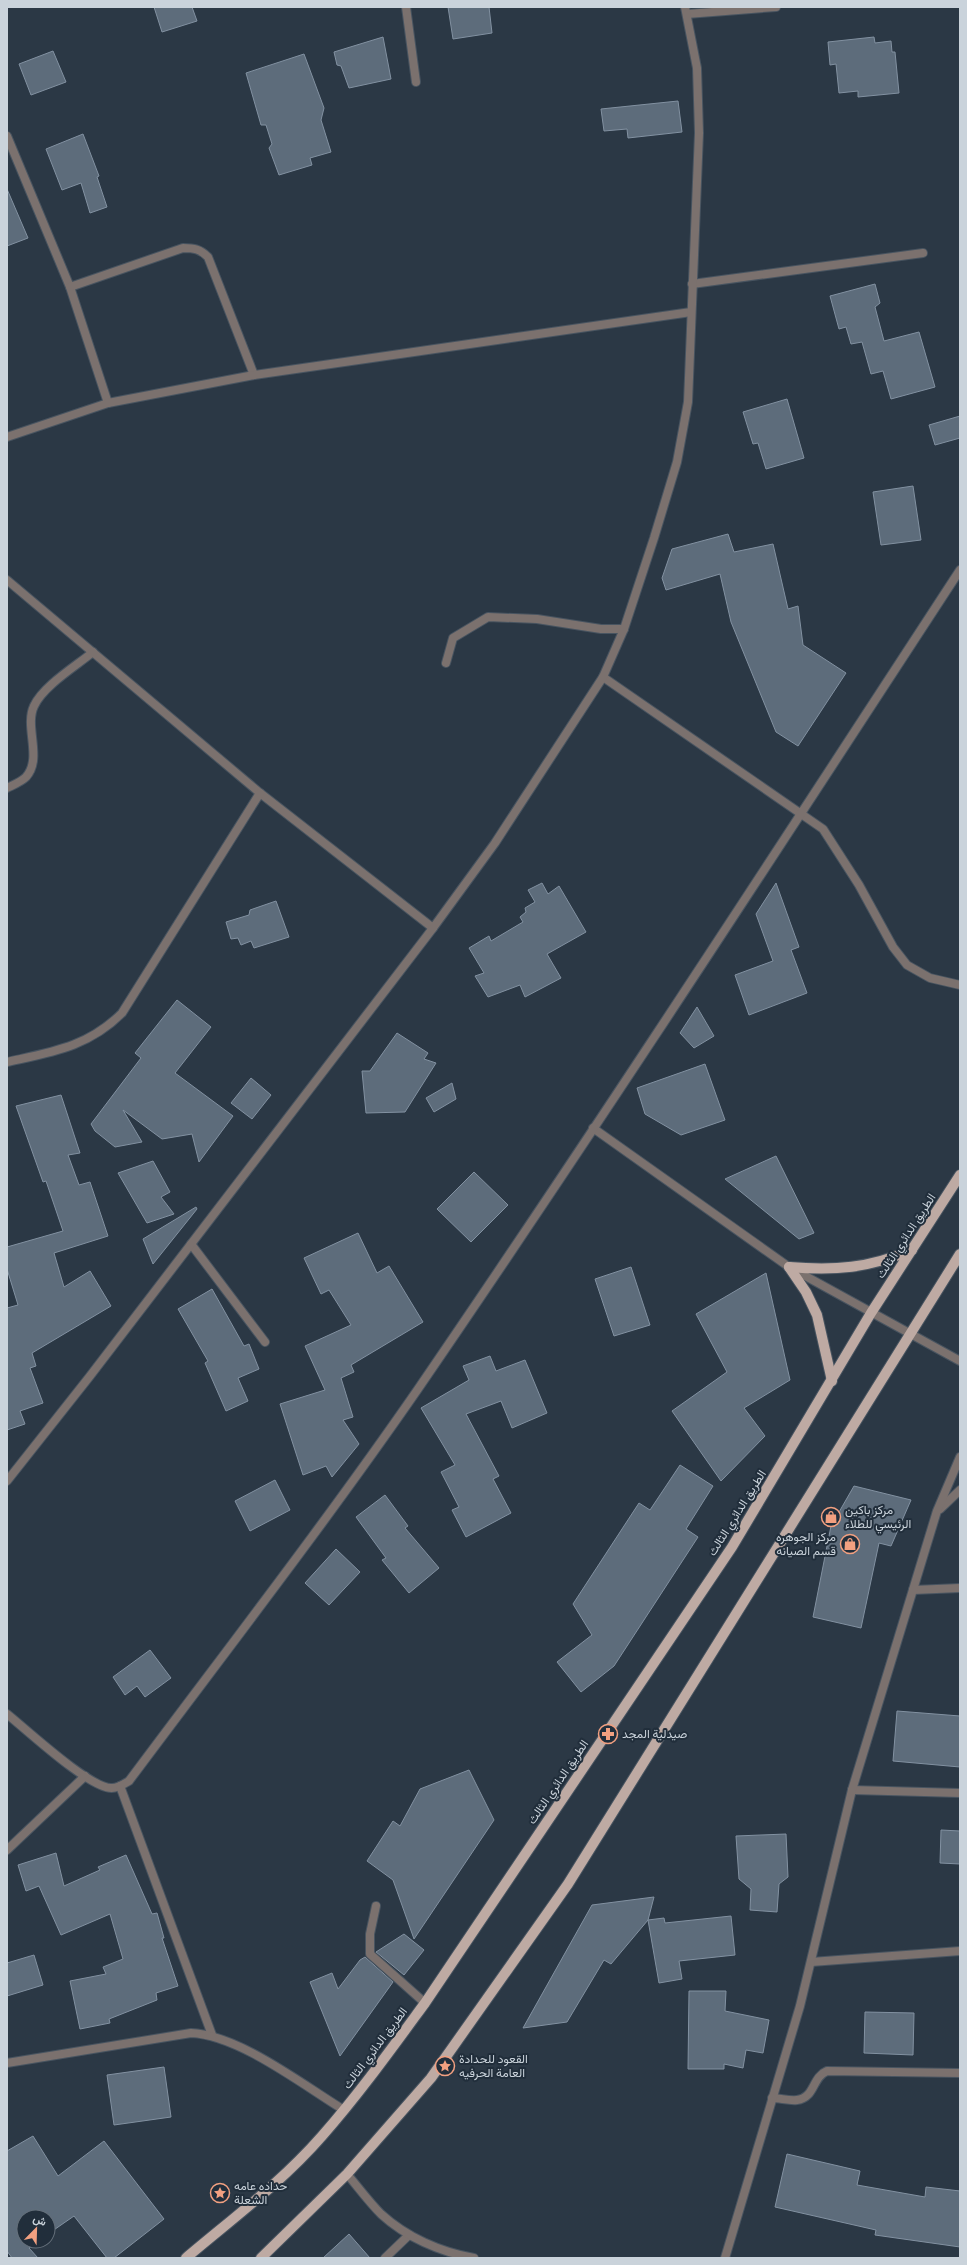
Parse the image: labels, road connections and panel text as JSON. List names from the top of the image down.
{
  "streets": {
    "main road": ["الطريق الدائري الثالث"]
  },
  "places": {
    "shop": ["مركز باكين الرئيسي للطلاء", "مركز الجوهره قسم الصيانه"],
    "pharmacy": ["صيدلية المجد"],
    "place": ["القعود للحدادة العامة الحرفيه", "حداده عامه الشعلة"]
  },
  "north": "top right"
}
